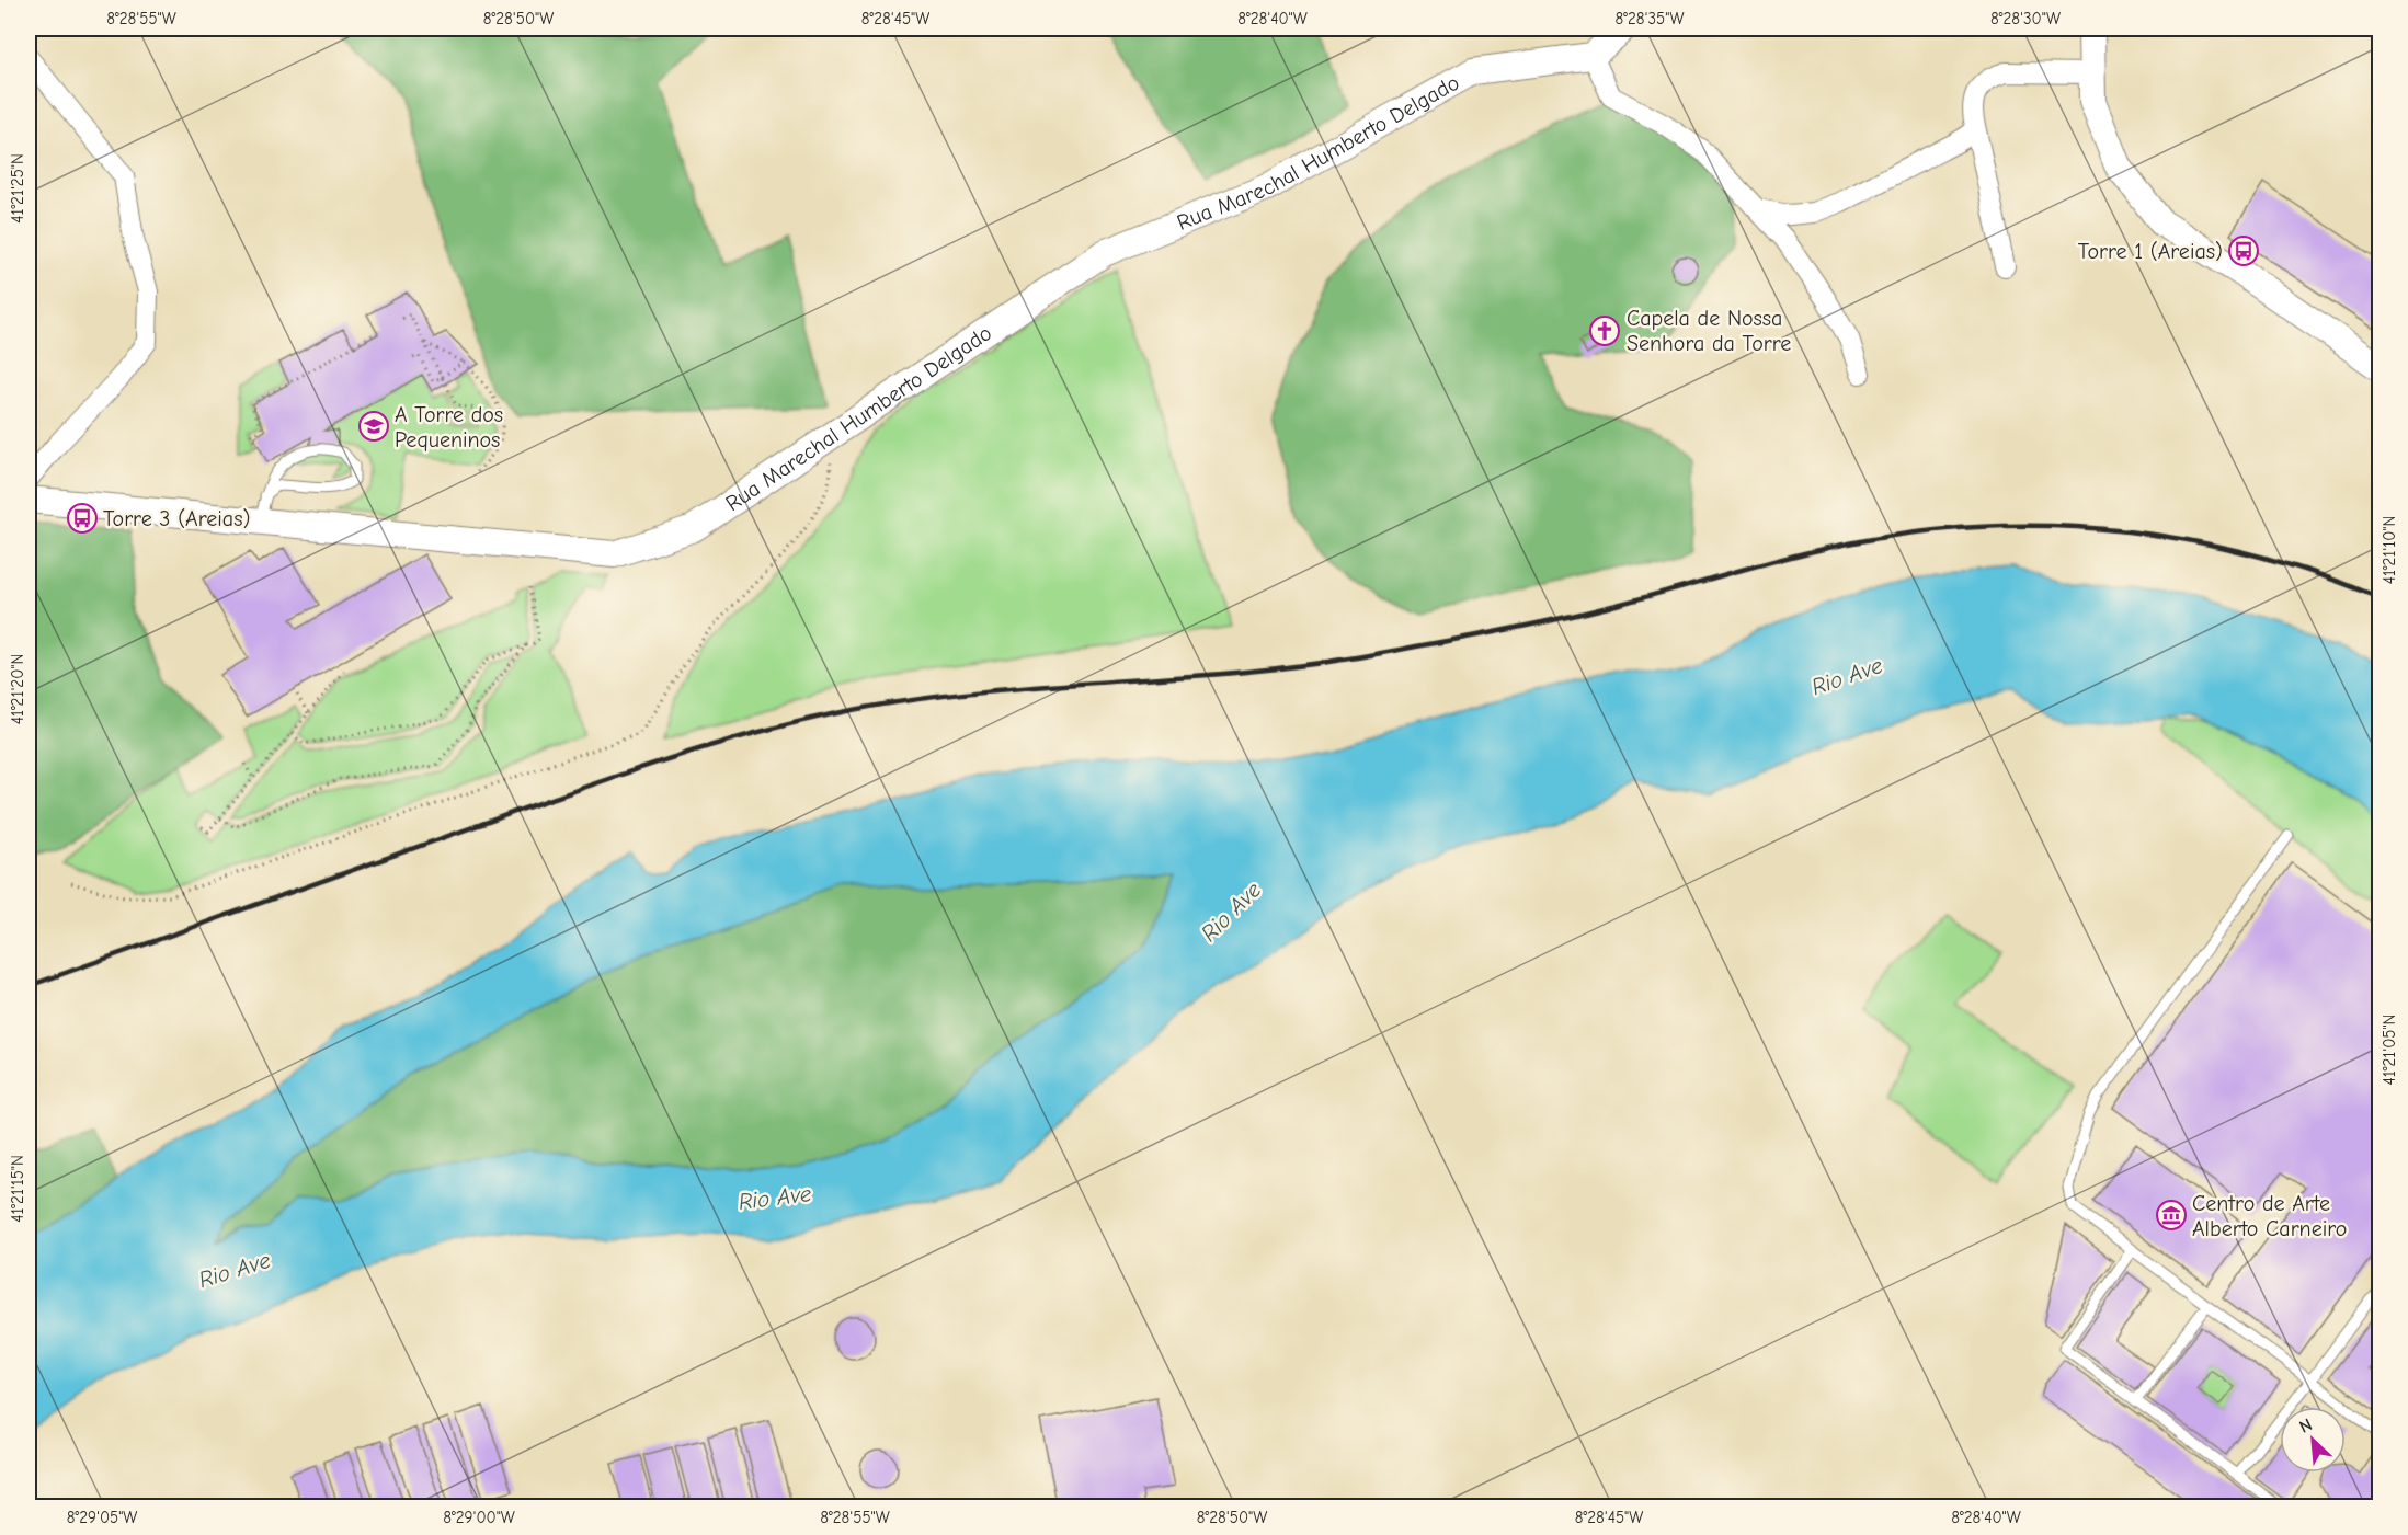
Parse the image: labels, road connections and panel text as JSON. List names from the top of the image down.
{
  "streets": {
    "street": ["Rua Marechal Humberto Delgado"]
  },
  "water": ["Rio Ave"],
  "places": {
    "bus stop": ["Torre 1 (Areias)", "Torre 3 (Areias)"],
    "church": ["Capela de Nossa Senhora da Torre"],
    "school or university": ["A Torre dos Pequeninos"],
    "museum": ["Centro de Arte Alberto Carneiro"]
  },
  "north": "top left",
  "coordinates": [
    "8°28'55\"W",
    "8°28'50\"W",
    "8°28'45\"W",
    "8°28'40\"W",
    "8°28'35\"W",
    "8°28'30\"W",
    "41°21'25\"N",
    "41°21'10\"N",
    "41°21'20\"N",
    "41°21'05\"N",
    "41°21'15\"N",
    "8°29'05\"W",
    "8°29'00\"W"
  ]
}
